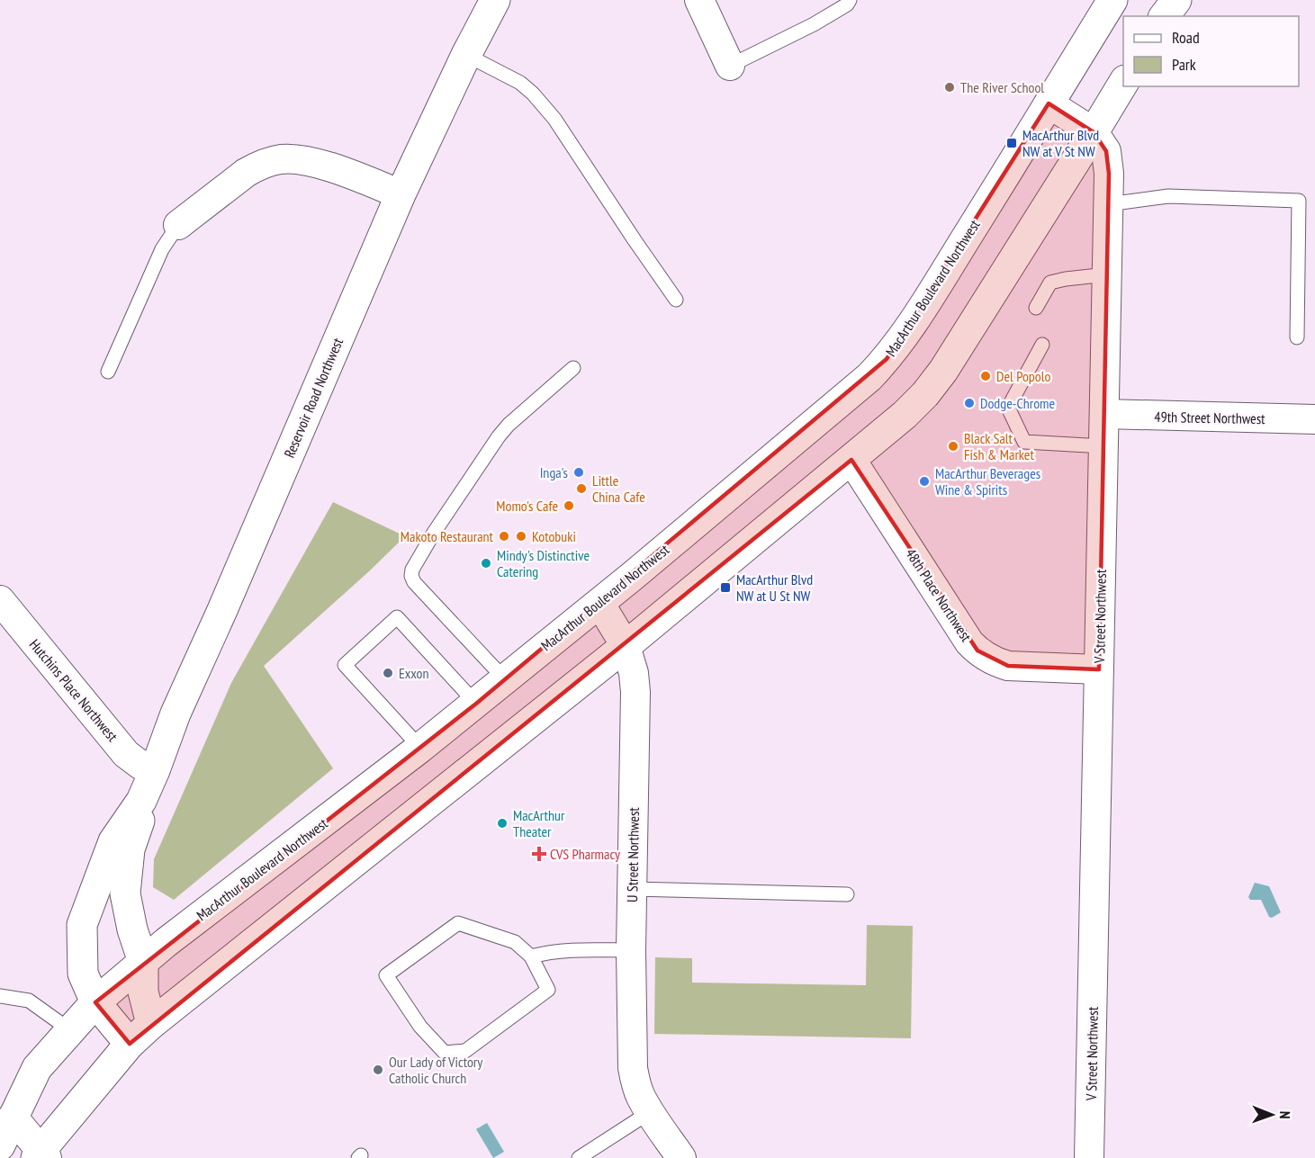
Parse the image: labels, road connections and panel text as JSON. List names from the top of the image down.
{
  "streets": {
    "main road": ["MacArthur Boulevard Northwest", "Reservoir Road Northwest"],
    "street": [
      "49th Street Northwest",
      "48th Place Northwest",
      "V Street Northwest",
      "Hutchins Place Northwest",
      "U Street Northwest"
    ]
  },
  "crossings": [
    ["MacArthur Boulevard Northwest", "Reservoir Road Northwest"],
    ["MacArthur Boulevard Northwest", "V Street Northwest"],
    ["MacArthur Boulevard Northwest", "U Street Northwest"],
    ["Reservoir Road Northwest", "Hutchins Place Northwest"],
    ["49th Street Northwest", "V Street Northwest"],
    ["48th Place Northwest", "V Street Northwest"]
  ],
  "places": {
    "other": [
      "The River School",
      "Del Popolo",
      "Dodge-Chrome",
      "Black Salt Fish & Market",
      "Inga's",
      "MacArthur Beverages Wine & Spirits",
      "Little China Cafe",
      "Momo's Cafe",
      "Makoto Restaurant",
      "Kotobuki",
      "Mindy's Distinctive Catering",
      "Exxon",
      "MacArthur Theater",
      "Our Lady of Victory Catholic Church"
    ],
    "transit": ["MacArthur Blvd NW at V St NW", "MacArthur Blvd NW at U St NW"],
    "health": ["CVS Pharmacy"]
  },
  "legend": ["Road", "Park"],
  "north": "right"
}
